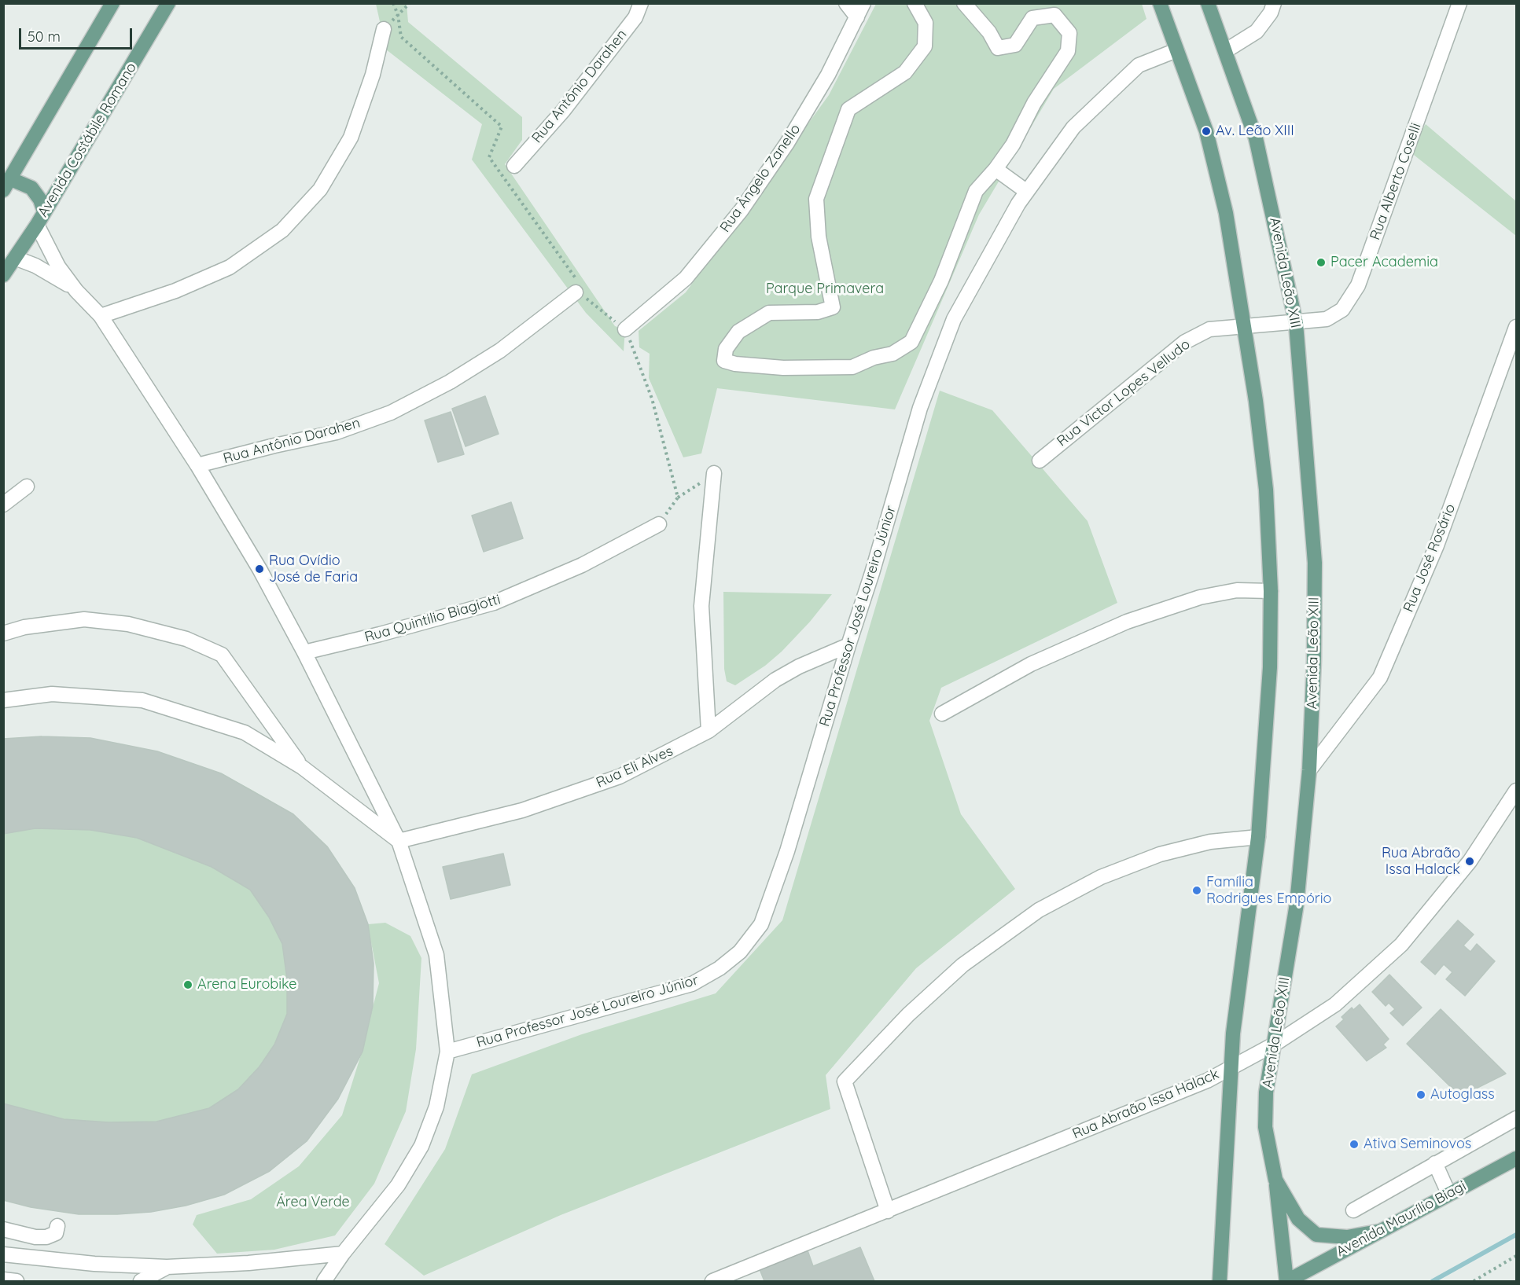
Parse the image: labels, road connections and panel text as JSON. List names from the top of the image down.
{
  "streets": {
    "main road": ["Avenida Costábile Romano", "Avenida Leão XIII", "Avenida Maurílio Biagi"],
    "street": [
      "Rua Antônio Darahen",
      "Rua Ângelo Zanello",
      "Rua Alberto Coselli",
      "Rua Victor Lopes Velludo",
      "Rua José Rosário",
      "Rua Professor José Loureiro Júnior",
      "Rua Quintilio Biagiotti",
      "Rua Eli Alves",
      "Rua Abraão Issa Halack"
    ]
  },
  "crossings": [
    ["Rua Alberto Coselli", "Avenida Leão XIII"],
    ["Rua Alberto Coselli", "Rua Victor Lopes Velludo"],
    ["Avenida Leão XIII", "Rua Victor Lopes Velludo"],
    ["Avenida Leão XIII", "Rua José Rosário"],
    ["Avenida Leão XIII", "Rua Abraão Issa Halack"],
    ["Avenida Leão XIII", "Avenida Maurílio Biagi"],
    ["Rua Professor José Loureiro Júnior", "Rua Eli Alves"]
  ],
  "parks": ["Parque Primavera", "Área Verde"],
  "places": [
    "Av. Leão XIII",
    "Pacer Academia",
    "Rua Ovídio José de Faria",
    "Rua Abraão Issa Halack",
    "Família Rodrigues Empório",
    "Arena Eurobike",
    "Autoglass",
    "Ativa Seminovos"
  ],
  "scale_bar": "50 m"
}
